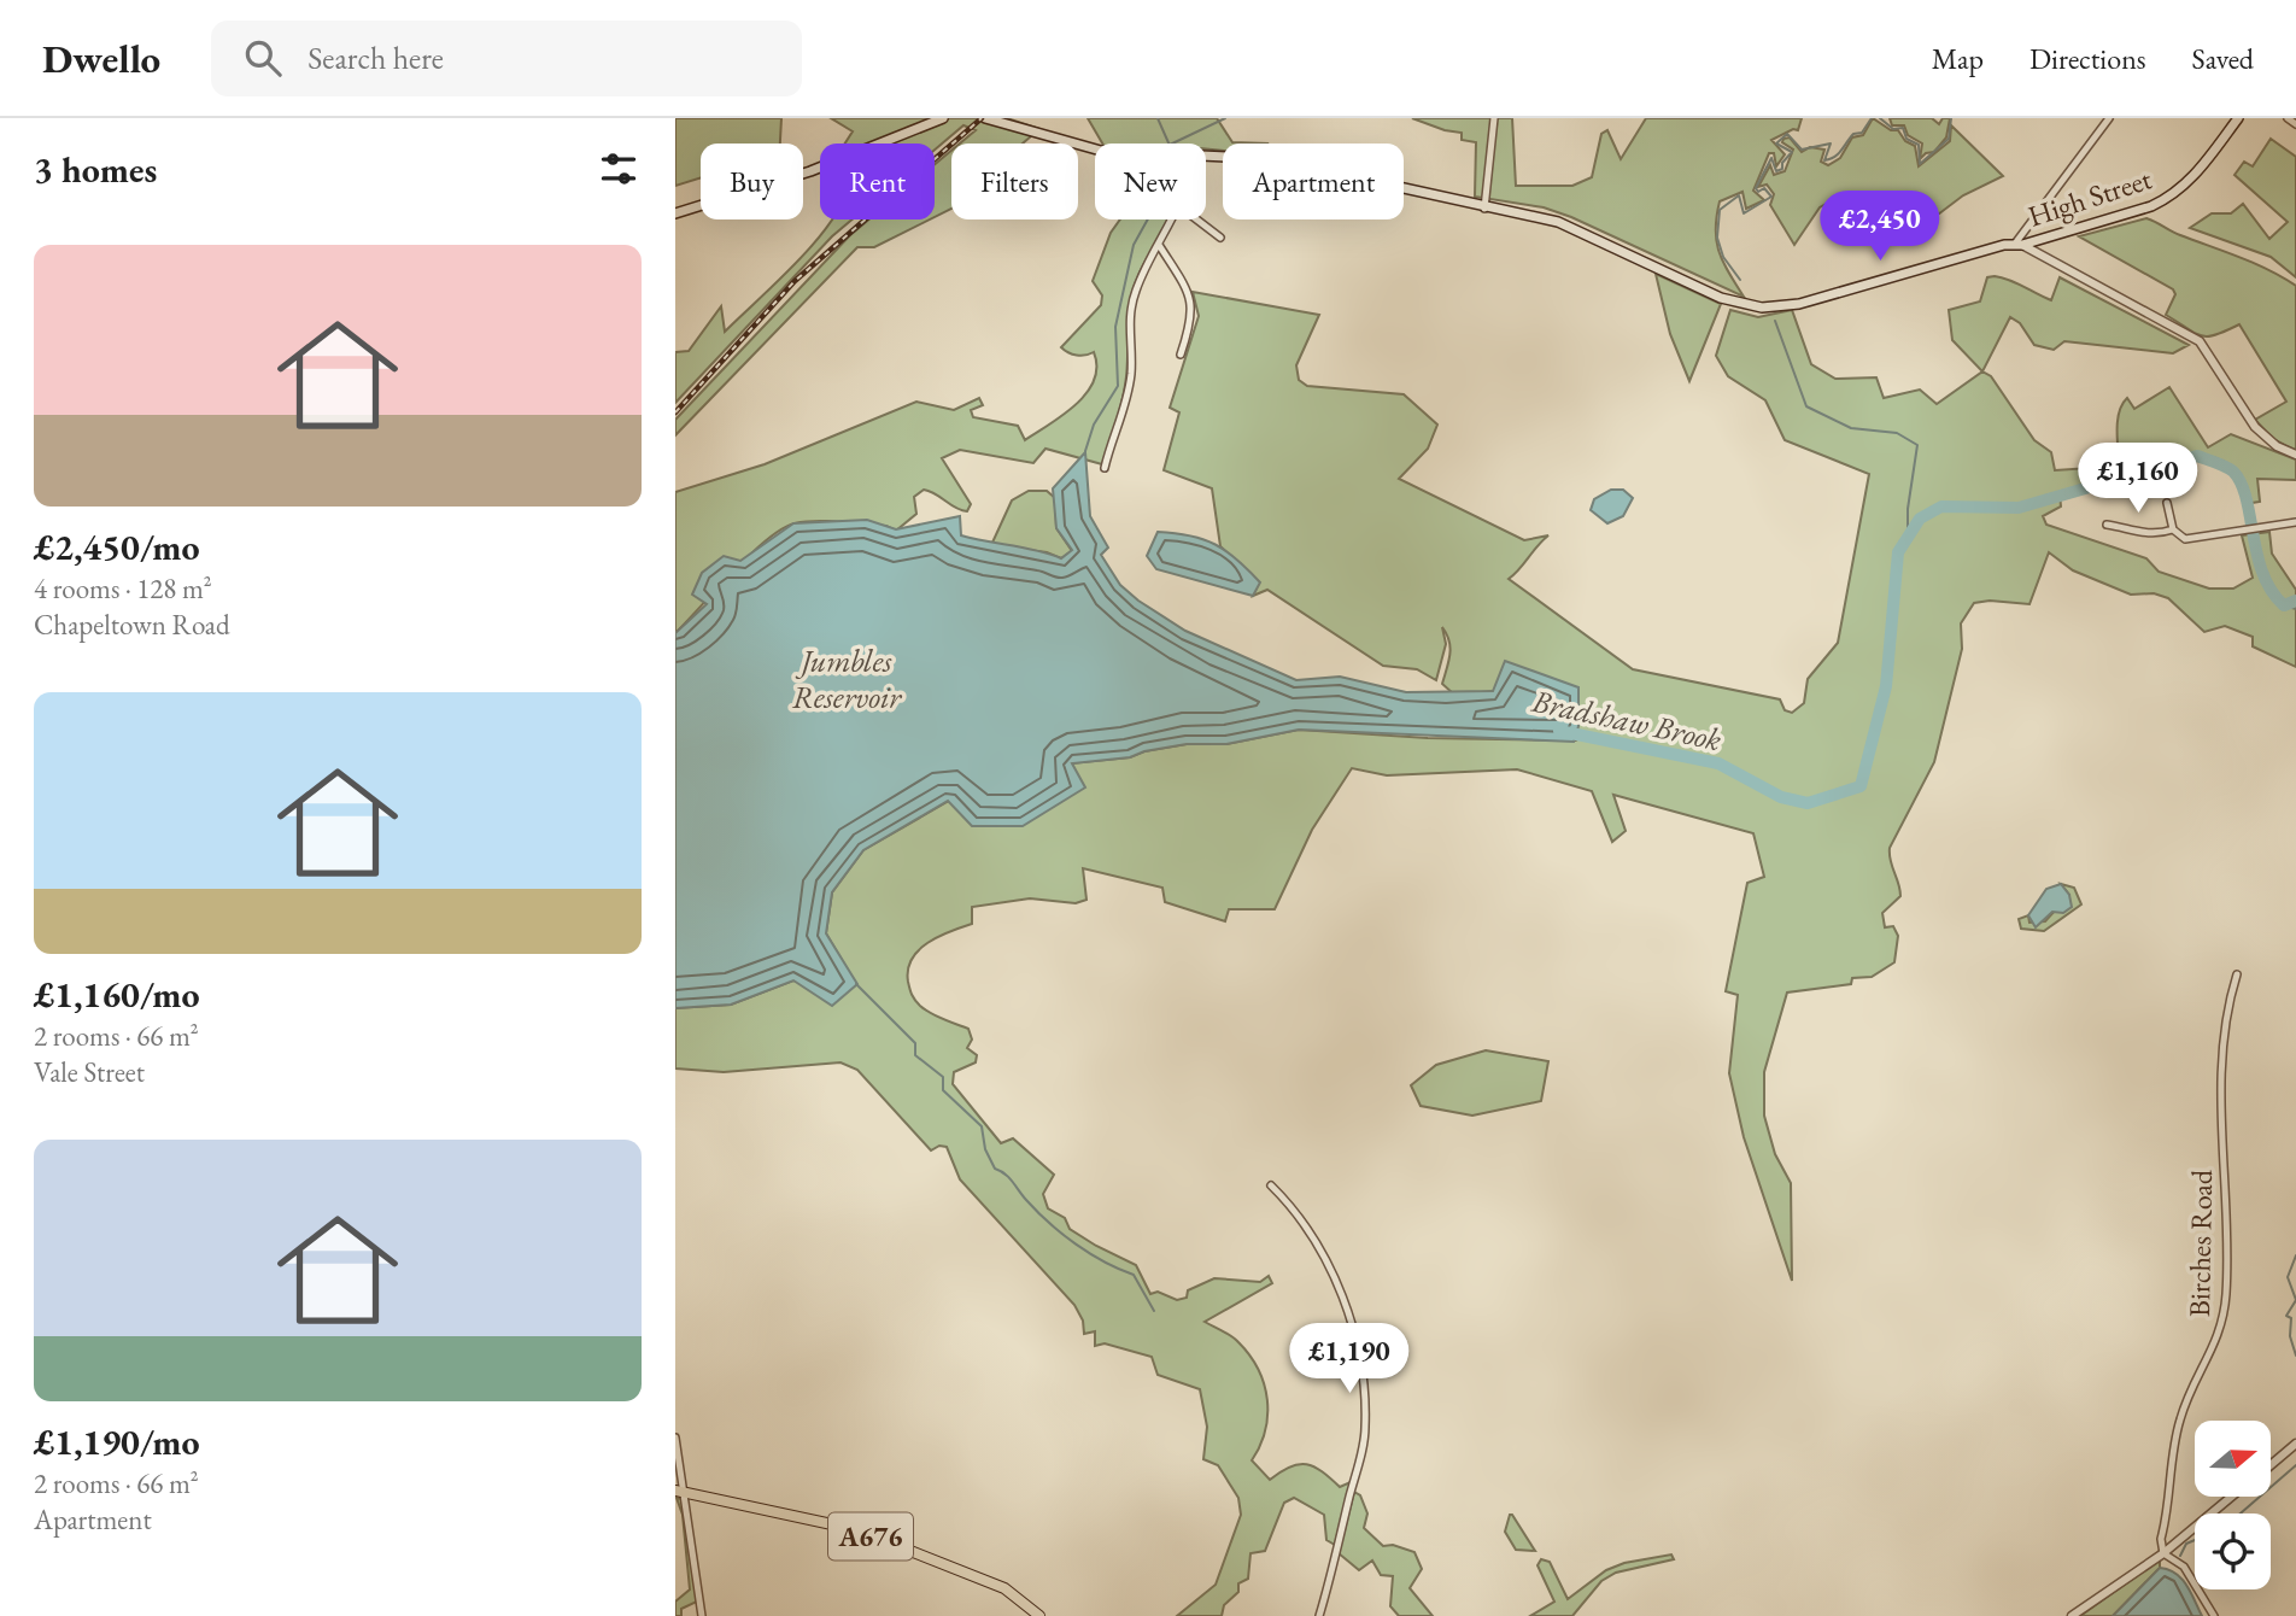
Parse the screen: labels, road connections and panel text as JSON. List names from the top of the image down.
{
  "streets": {
    "main road": ["High Street", "A676"],
    "street": ["Birches Road"]
  },
  "water": ["Jumbles Reservoir", "Bradshaw Brook"],
  "north": "right",
  "page": {
    "header": "Dwello",
    "search": "Search here",
    "nav": ["Map", "Directions", "Saved"],
    "heading": "3 homes",
    "chip": [
      "Buy",
      "Rent",
      "Filters",
      "New",
      "Apartment"
    ],
    "price": ["£2,450", "£1,160", "£1,190"],
    "list": [
      {
        "name": "£2,450/mo",
        "note": "4 rooms · 128 m² · Chapeltown Road"
      },
      {
        "name": "£1,160/mo",
        "note": "2 rooms · 66 m² · Vale Street"
      },
      {
        "name": "£1,190/mo",
        "note": "2 rooms · 66 m² · Apartment"
      }
    ]
  }
}
